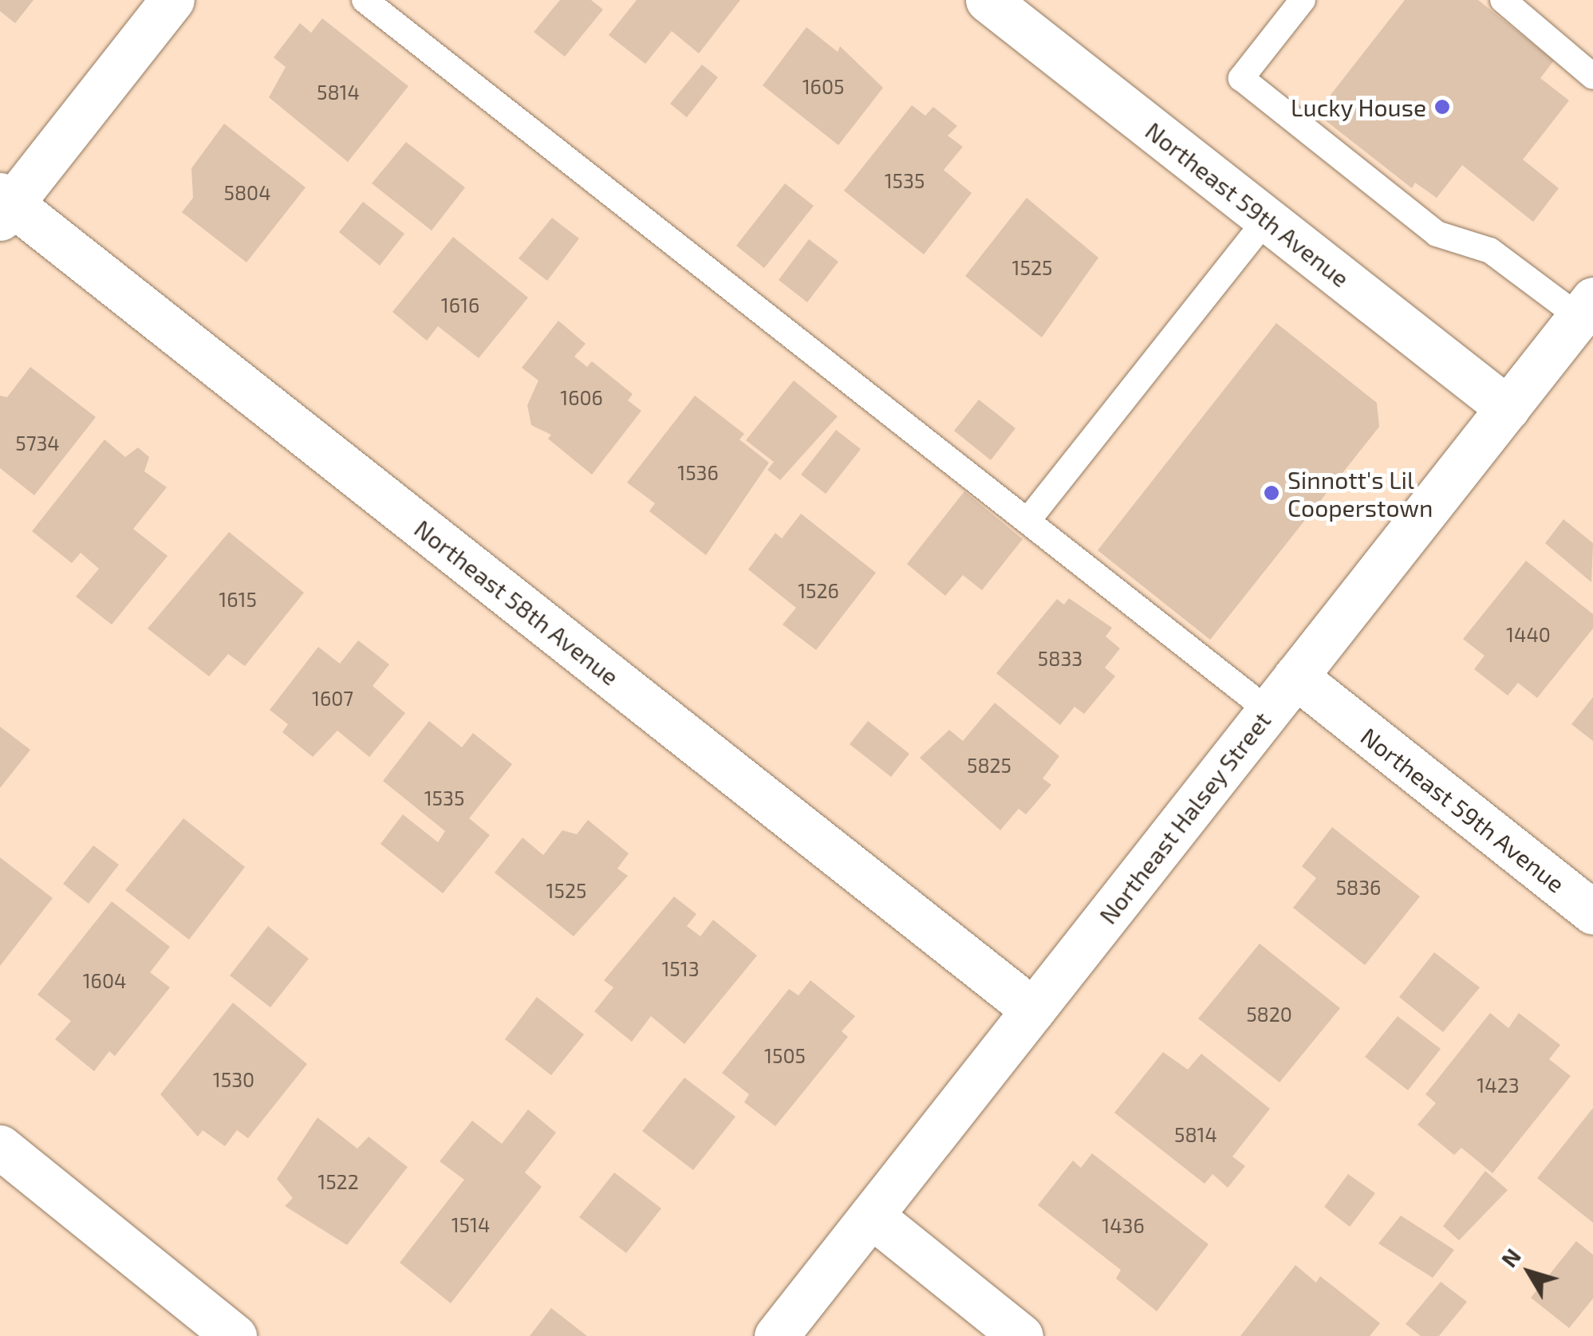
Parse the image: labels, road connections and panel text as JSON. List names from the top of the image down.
{
  "streets": {
    "street": ["Northeast 59th Avenue", "Northeast 58th Avenue", "Northeast Halsey Street"]
  },
  "crossings": [
    ["Northeast 59th Avenue", "Northeast Halsey Street"],
    ["Northeast 58th Avenue", "Northeast Halsey Street"]
  ],
  "places": ["Lucky House", "Sinnott's Lil Cooperstown"],
  "house_numbers": [
    "1605",
    "5814",
    "1535",
    "5804",
    "1525",
    "1616",
    "1606",
    "5734",
    "1536",
    "1526",
    "1615",
    "1440",
    "5833",
    "1607",
    "5825",
    "1535",
    "5836",
    "1525",
    "1513",
    "1604",
    "5820",
    "1505",
    "1530",
    "1423",
    "5814",
    "1522",
    "1514",
    "1436"
  ],
  "north": "top left"
}
